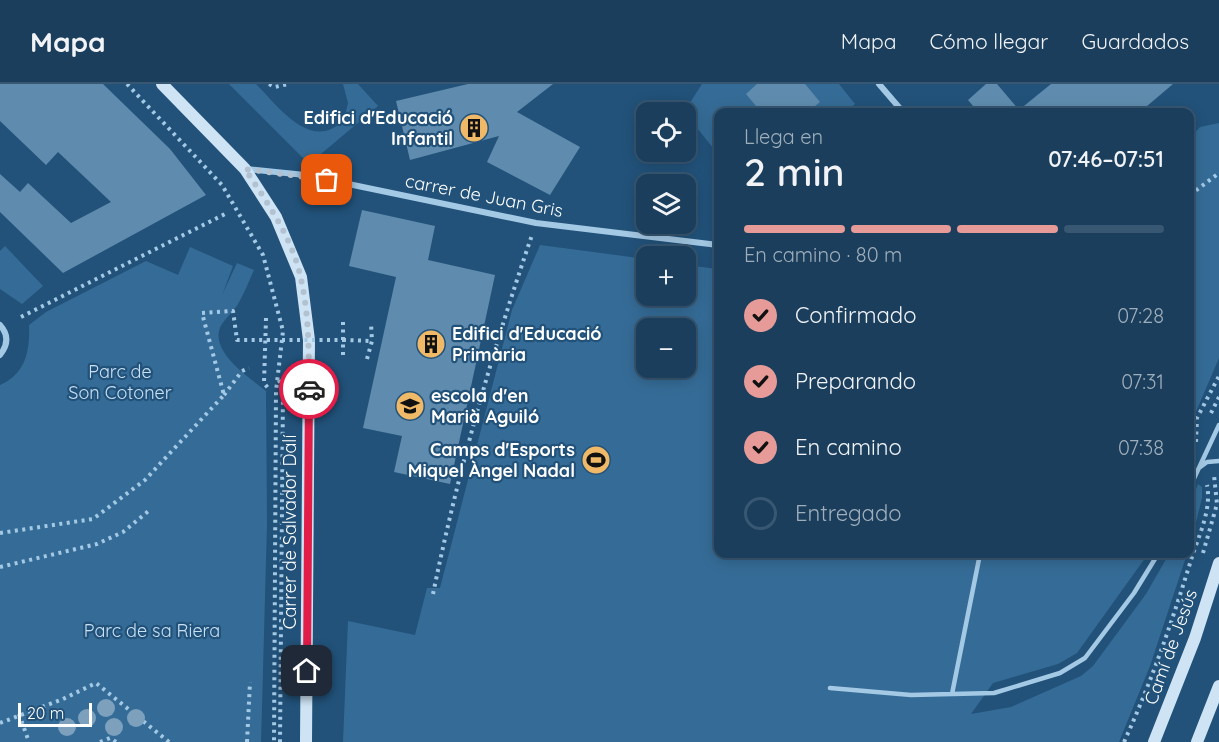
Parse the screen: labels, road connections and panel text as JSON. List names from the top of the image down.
{
  "streets": {
    "street": ["carrer de Juan Gris", "Carrer de Salvador Dalí", "Camí de Jesús"]
  },
  "crossings": [
    ["carrer de Juan Gris", "Carrer de Salvador Dalí"]
  ],
  "parks": ["Parc de Son Cotoner", "Parc de sa Riera"],
  "places": {
    "building": ["Edifici d'Educació Infantil", "Edifici d'Educació Primària"],
    "school or university": ["escola d'en Marià Aguiló"],
    "sports": ["Camps d'Esports Miquel Àngel Nadal"]
  },
  "scale_bar": "20 m",
  "page": {
    "header": "Mapa",
    "nav": ["Mapa", "Cómo llegar", "Guardados"],
    "map_buttons": ["+", "−"],
    "heading": ["2 min", "Llega en", "07:46–07:51"],
    "bar": "En camino · 80 m",
    "list": [
      ["Confirmado", "07:28"],
      ["Preparando", "07:31"],
      ["En camino", "07:38"],
      "Entregado"
    ],
    "scale": "20 m"
  }
}
